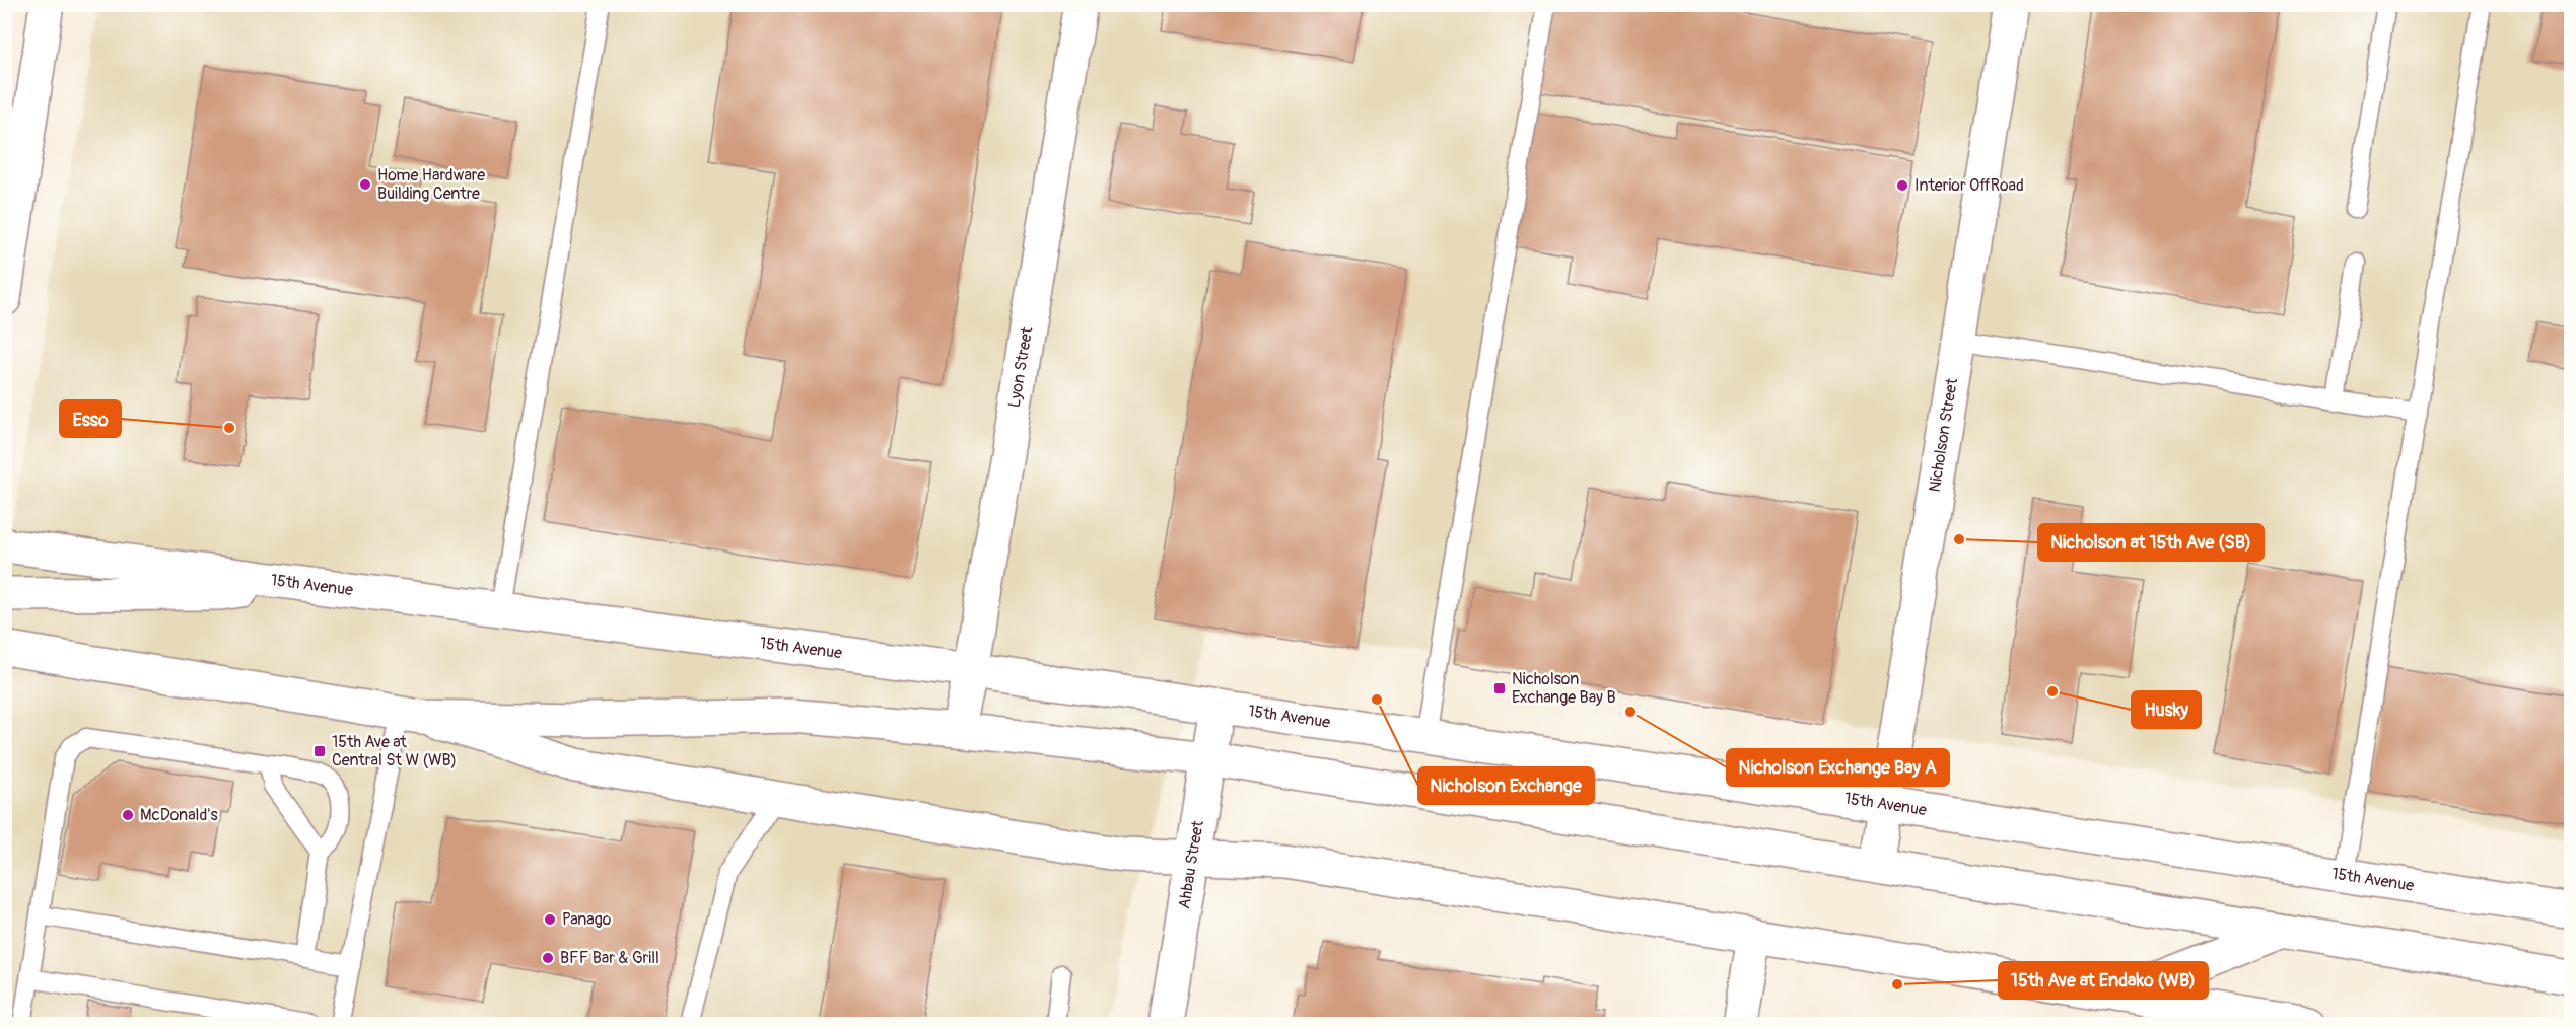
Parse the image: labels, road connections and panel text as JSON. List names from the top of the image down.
{
  "streets": {
    "main road": [
      "Lyon Street",
      "Nicholson Street",
      "15th Avenue",
      "Ahbau Street"
    ]
  },
  "crossings": [
    ["Lyon Street", "15th Avenue"],
    ["Nicholson Street", "15th Avenue"],
    ["15th Avenue", "Ahbau Street"]
  ],
  "places": {
    "other": [
      "Home Hardware Building Centre",
      "Interior OffRoad",
      "Esso",
      "Nicholson at 15th Ave (SB)",
      "Husky",
      "Nicholson Exchange",
      "Nicholson Exchange Bay A",
      "McDonald's",
      "Panago",
      "BFF Bar & Grill",
      "15th Ave at Endako (WB)"
    ],
    "transit": ["Nicholson Exchange Bay B", "15th Ave at Central St W (WB)"]
  }
}
